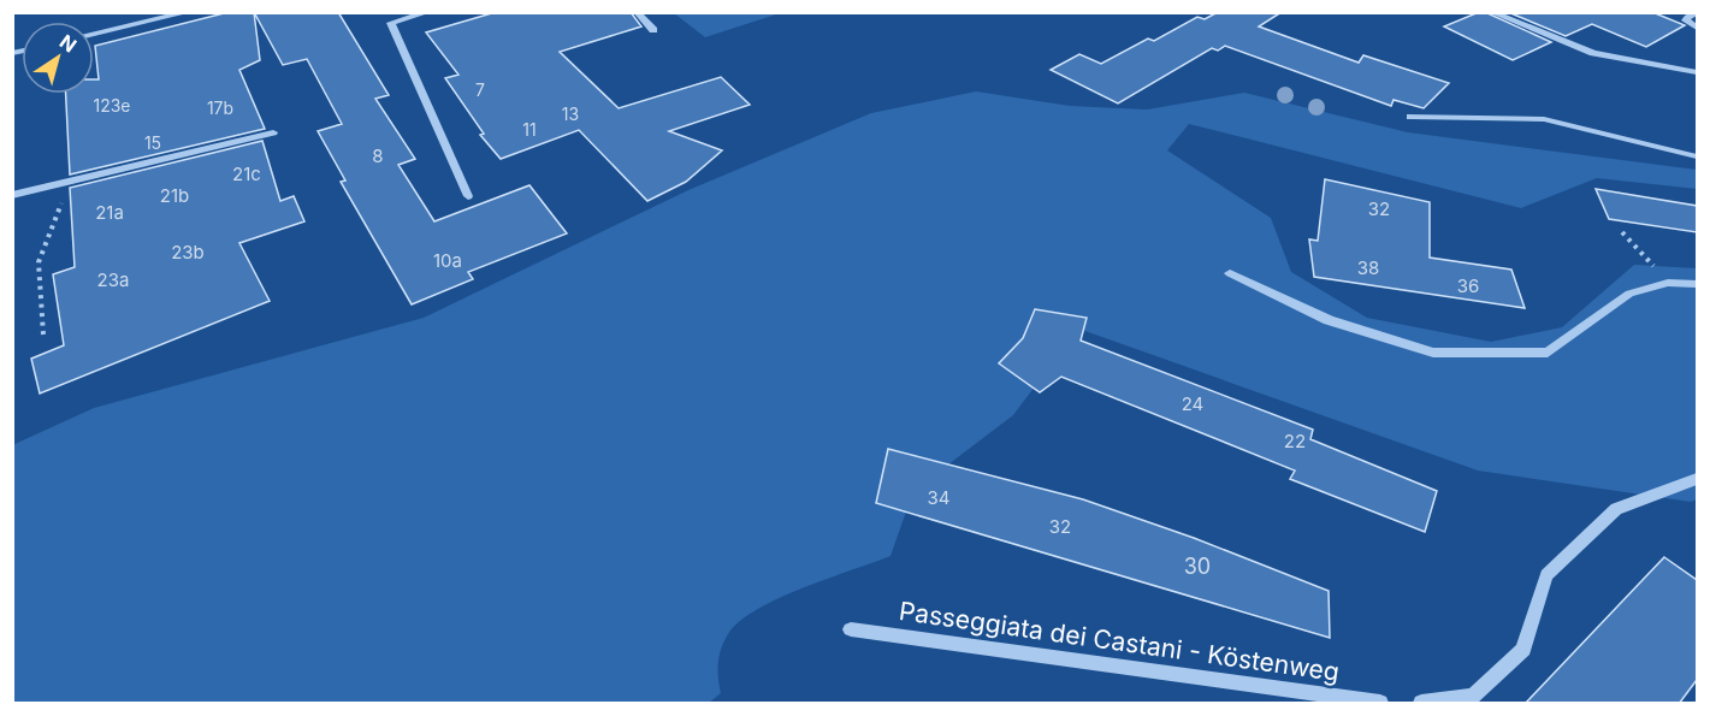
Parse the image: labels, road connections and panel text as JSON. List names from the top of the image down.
{
  "streets": {
    "street": ["Passeggiata dei Castani - Köstenweg"]
  },
  "house_numbers": [
    "7",
    "123e",
    "17b",
    "13",
    "11",
    "15",
    "8",
    "21c",
    "21b",
    "32",
    "21a",
    "23b",
    "10a",
    "38",
    "23a",
    "36",
    "24",
    "22",
    "34",
    "32",
    "30"
  ],
  "north": "top right"
}
